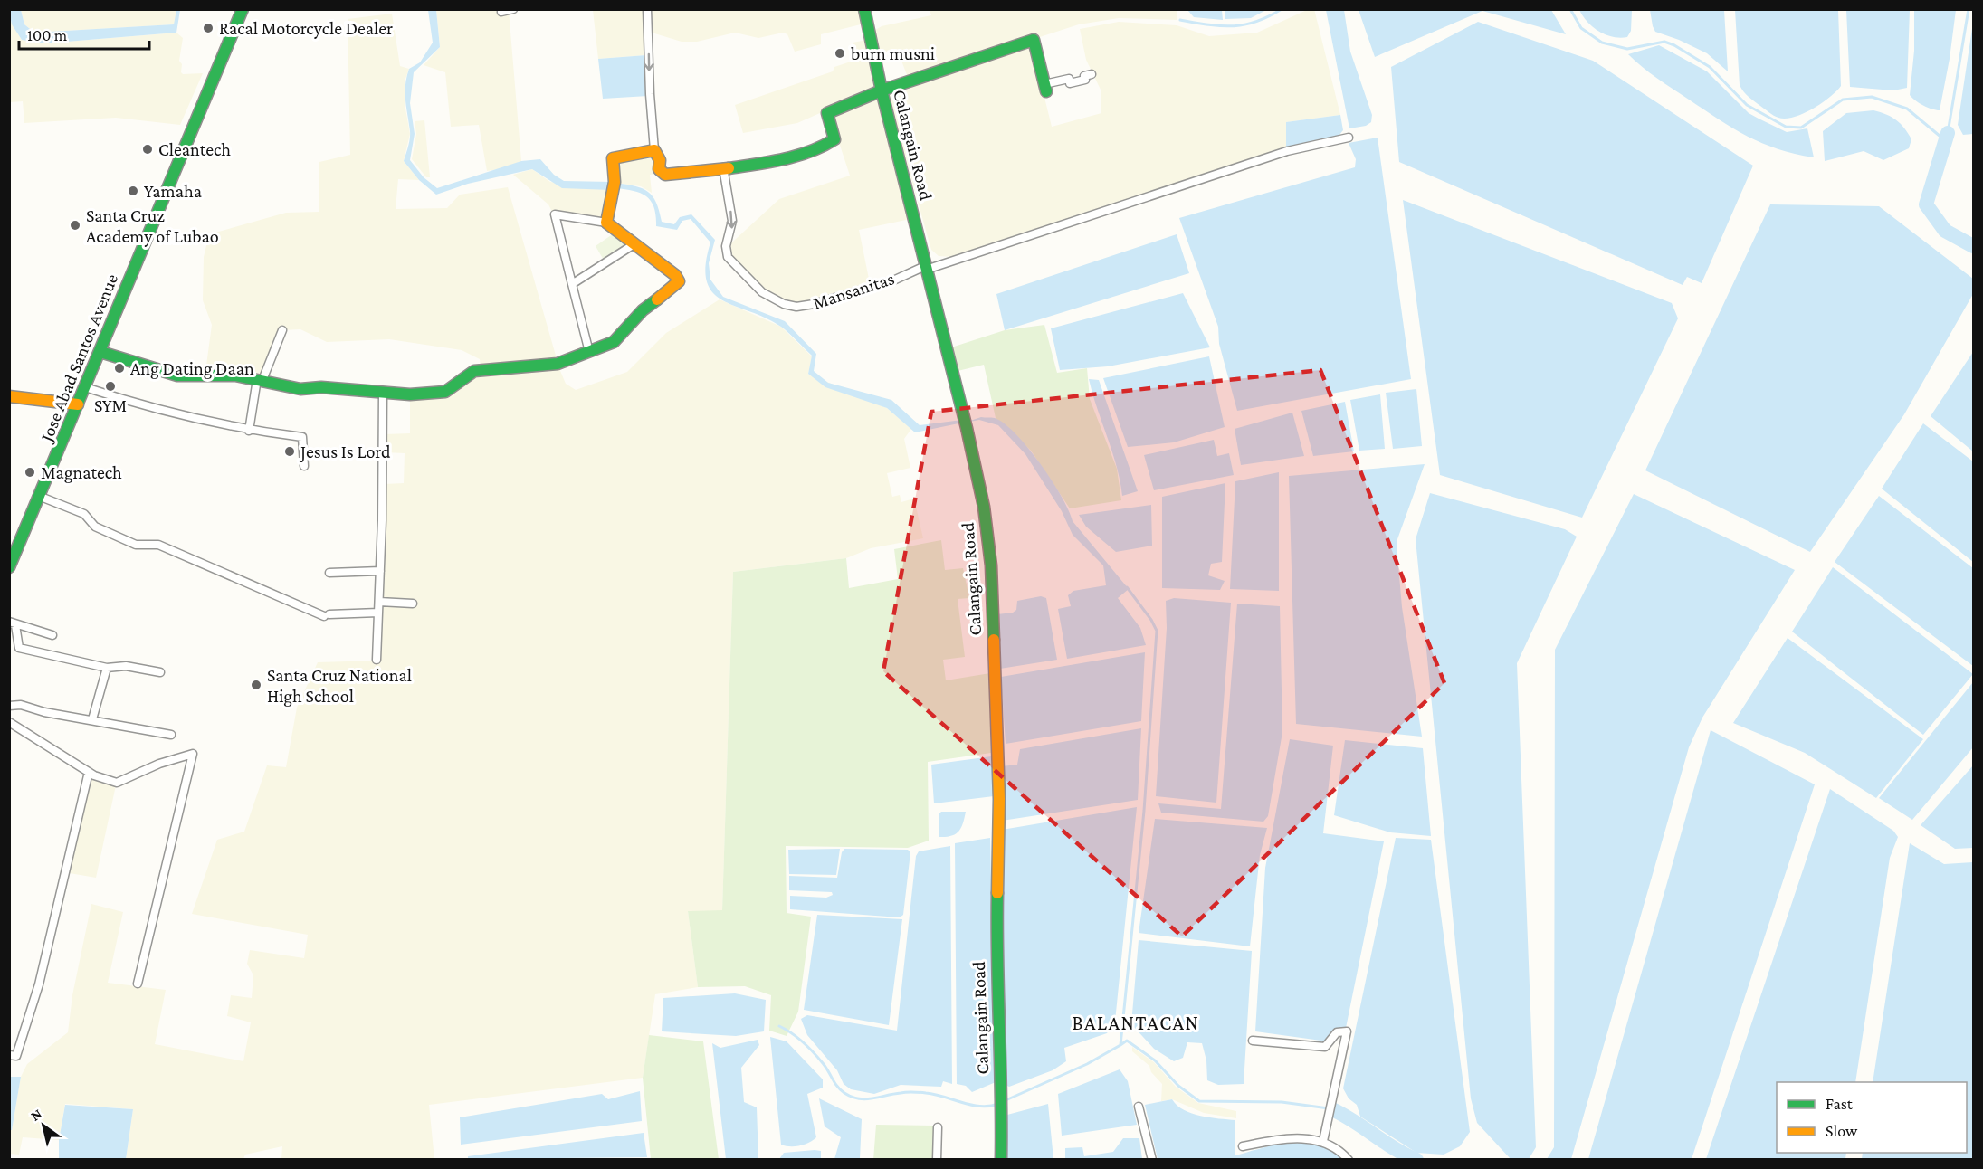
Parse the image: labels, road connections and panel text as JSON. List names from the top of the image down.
{
  "streets": {
    "street": ["Calangain Road", "Mansanitas", "Jose Abad Santos Avenue"]
  },
  "crossings": [
    ["Calangain Road", "Mansanitas"]
  ],
  "districts": ["BALANTACAN"],
  "places": [
    "Racal Motorcycle Dealer",
    "burn musni",
    "Cleantech",
    "Yamaha",
    "Santa Cruz Academy of Lubao",
    "Ang Dating Daan",
    "SYM",
    "Jesus Is Lord",
    "Magnatech",
    "Santa Cruz National High School"
  ],
  "legend": ["Fast", "Slow"],
  "scale_bar": "100 m",
  "north": "top left"
}
